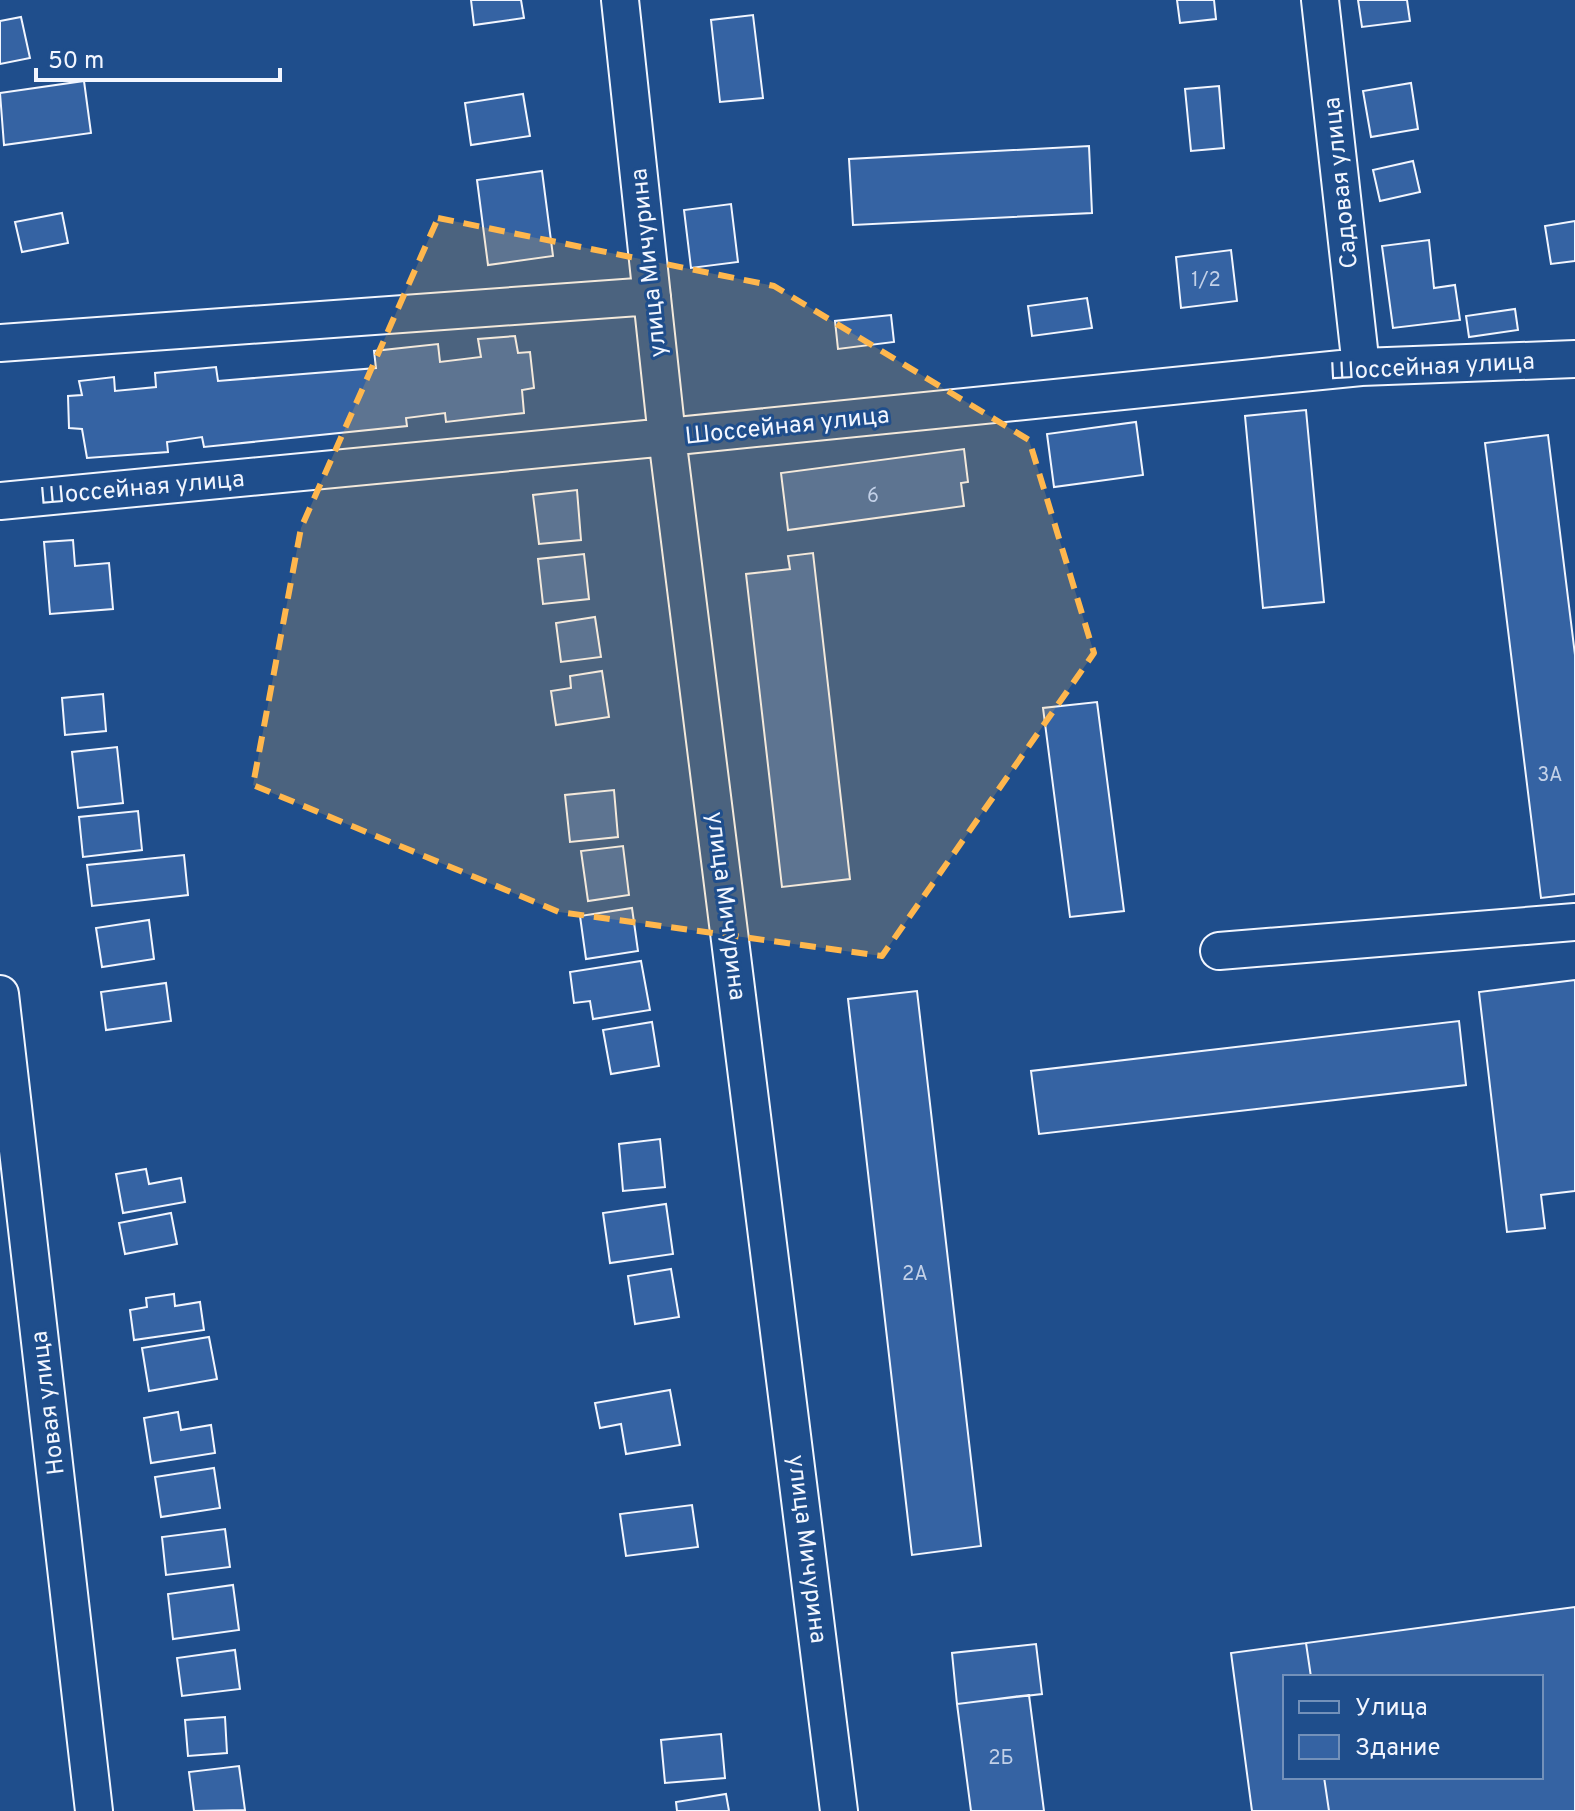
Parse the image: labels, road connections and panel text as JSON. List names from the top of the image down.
{
  "streets": {
    "street": [
      "Садовая улица",
      "улица Мичурина",
      "Шоссейная улица",
      "Новая улица"
    ]
  },
  "crossings": [
    ["Садовая улица", "Шоссейная улица"],
    ["улица Мичурина", "Шоссейная улица"]
  ],
  "house_numbers": [
    "1/2",
    "6",
    "3А",
    "2А",
    "2Б"
  ],
  "legend": ["Улица", "Здание"],
  "scale_bar": "50 m"
}
